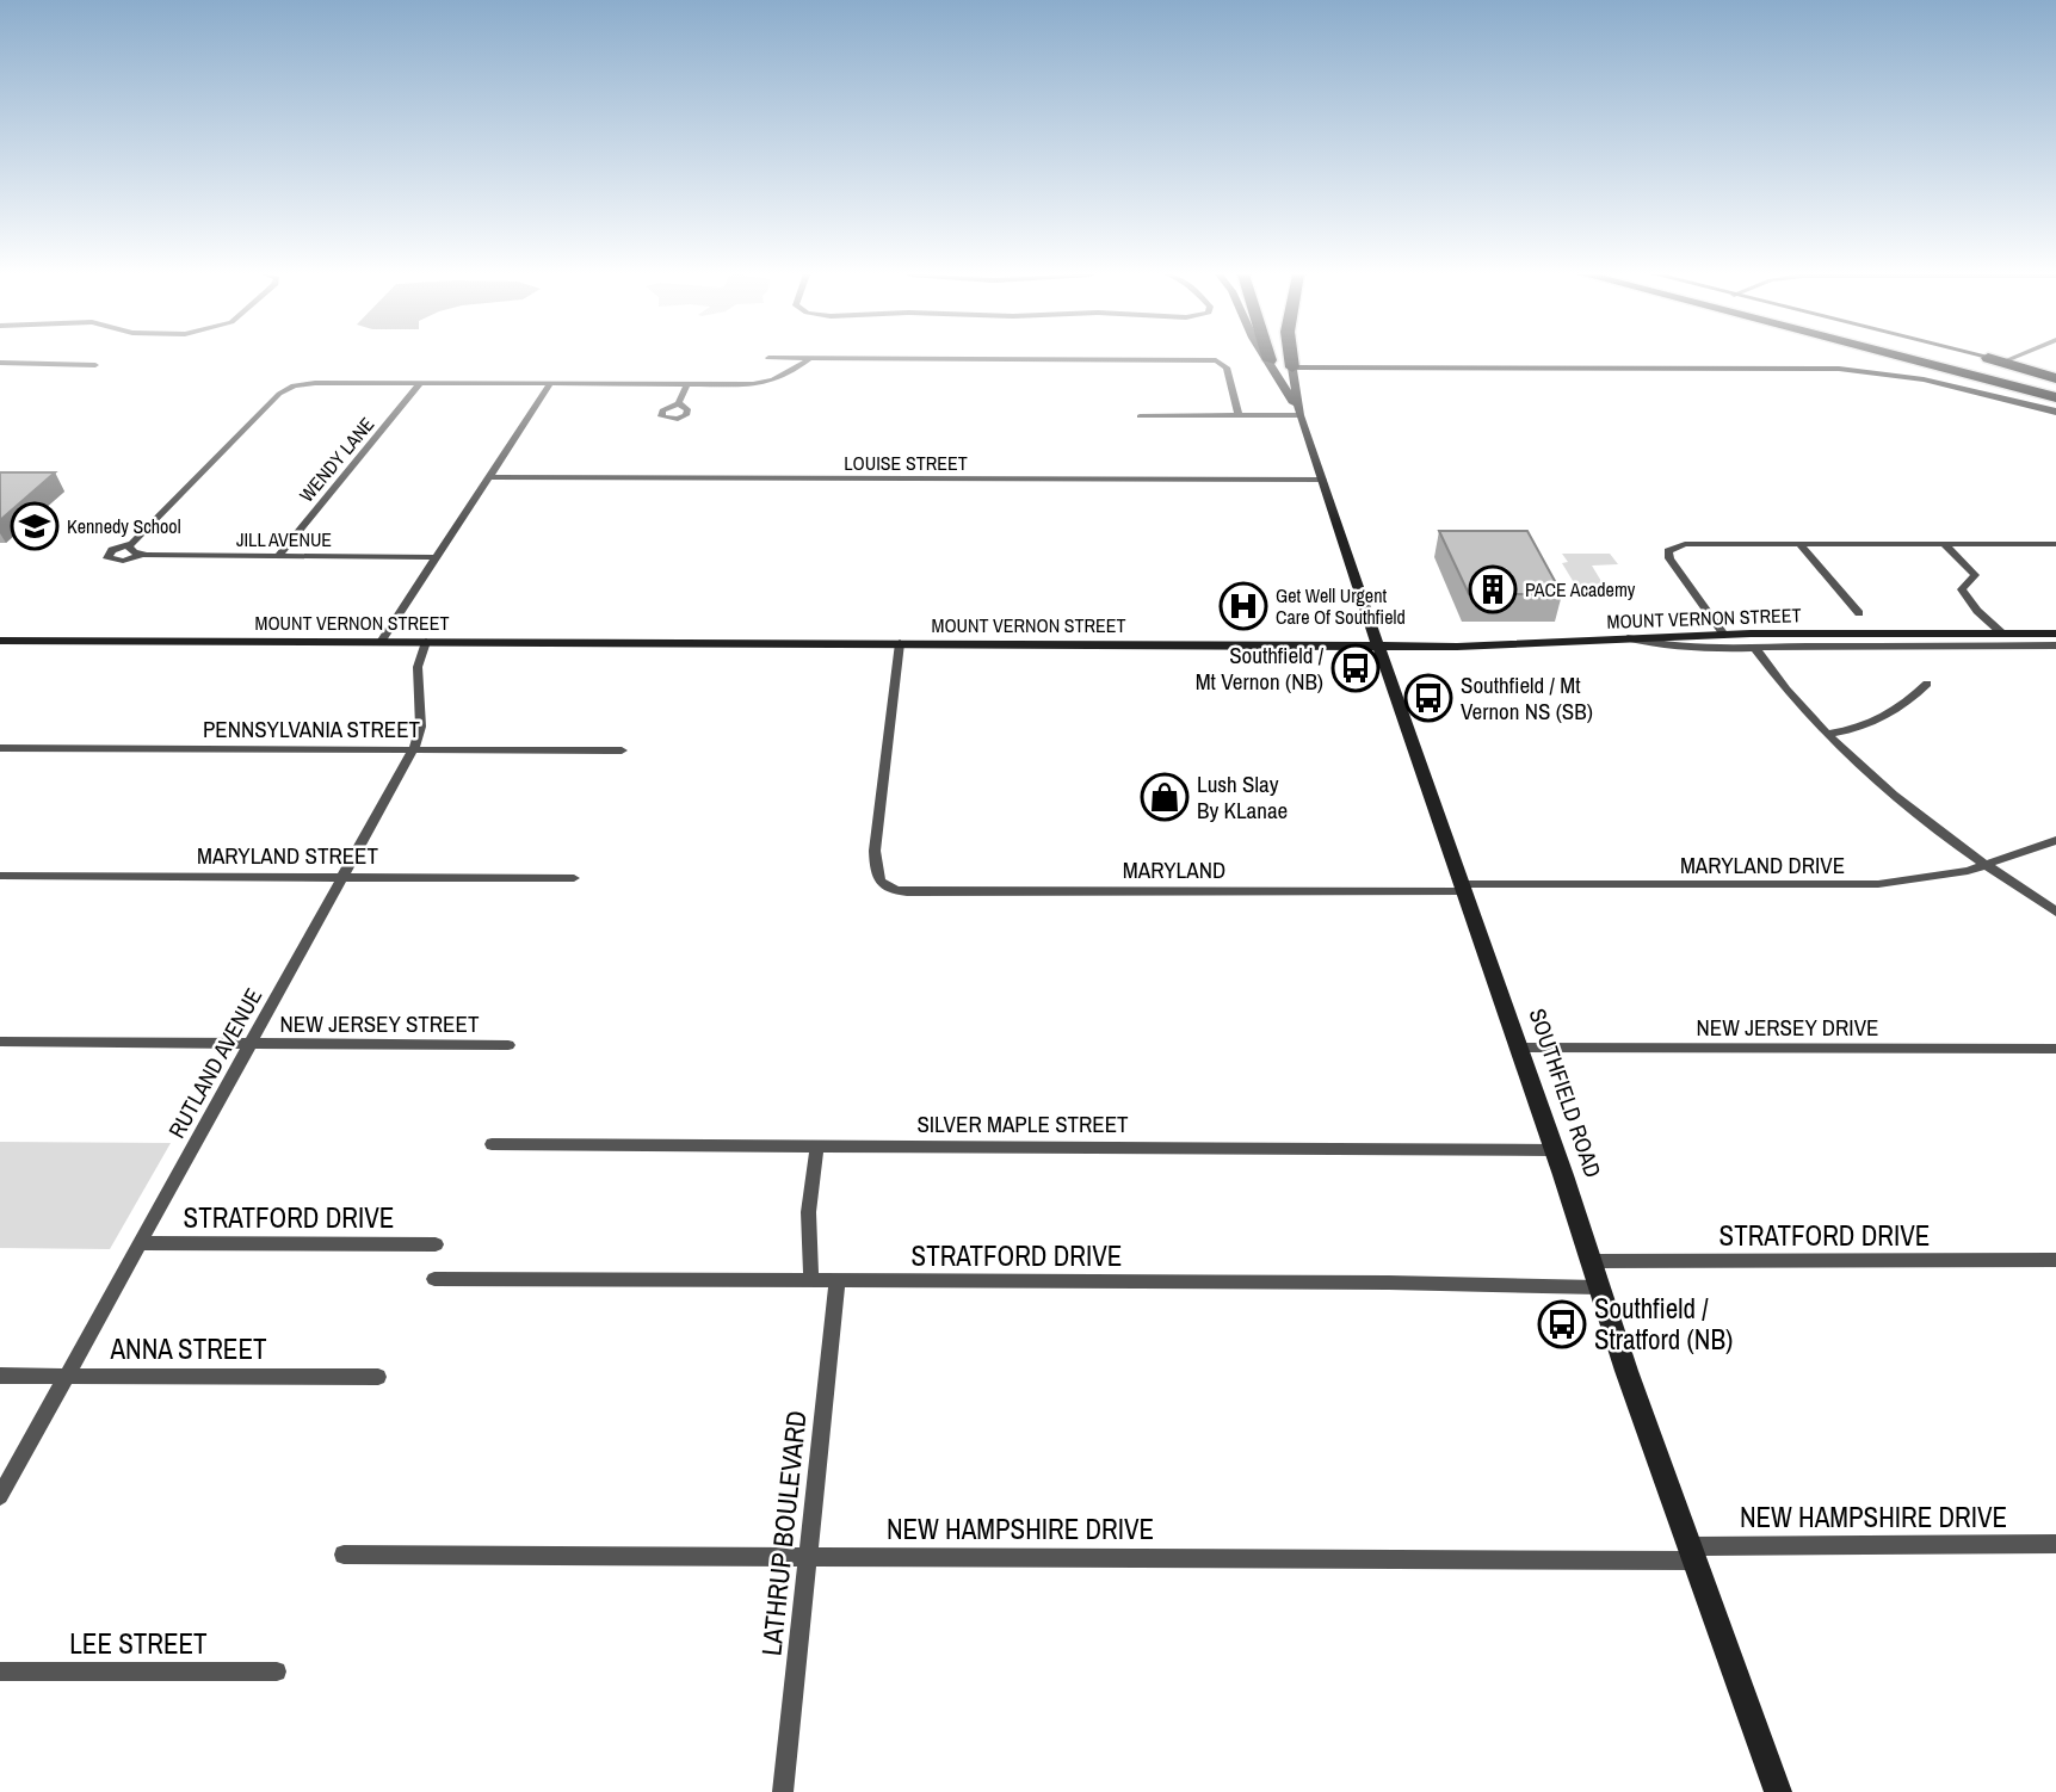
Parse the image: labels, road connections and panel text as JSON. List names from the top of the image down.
{
  "streets": {
    "main road": ["MOUNT VERNON STREET", "SOUTHFIELD ROAD"],
    "street": [
      "WENDY LANE",
      "LOUISE STREET",
      "JILL AVENUE",
      "PENNSYLVANIA STREET",
      "MARYLAND STREET",
      "MARYLAND DRIVE",
      "MARYLAND",
      "NEW JERSEY STREET",
      "NEW JERSEY DRIVE",
      "RUTLAND AVENUE",
      "SILVER MAPLE STREET",
      "STRATFORD DRIVE",
      "ANNA STREET",
      "NEW HAMPSHIRE DRIVE",
      "LATHRUP BOULEVARD",
      "LEE STREET"
    ]
  },
  "crossings": [
    ["WENDY LANE", "JILL AVENUE"],
    ["LOUISE STREET", "SOUTHFIELD ROAD"],
    ["MOUNT VERNON STREET", "MARYLAND"],
    ["MOUNT VERNON STREET", "RUTLAND AVENUE"],
    ["MOUNT VERNON STREET", "SOUTHFIELD ROAD"],
    ["PENNSYLVANIA STREET", "RUTLAND AVENUE"],
    ["MARYLAND STREET", "RUTLAND AVENUE"],
    ["MARYLAND DRIVE", "MARYLAND"],
    ["MARYLAND DRIVE", "SOUTHFIELD ROAD"],
    ["MARYLAND", "SOUTHFIELD ROAD"],
    ["NEW JERSEY STREET", "RUTLAND AVENUE"],
    ["NEW JERSEY DRIVE", "SOUTHFIELD ROAD"],
    ["RUTLAND AVENUE", "STRATFORD DRIVE"],
    ["RUTLAND AVENUE", "ANNA STREET"],
    ["SOUTHFIELD ROAD", "SILVER MAPLE STREET"],
    ["SOUTHFIELD ROAD", "STRATFORD DRIVE"],
    ["SOUTHFIELD ROAD", "NEW HAMPSHIRE DRIVE"],
    ["STRATFORD DRIVE", "LATHRUP BOULEVARD"],
    ["NEW HAMPSHIRE DRIVE", "LATHRUP BOULEVARD"]
  ],
  "places": {
    "school or university": ["Kennedy School"],
    "building": ["PACE Academy"],
    "hospital": ["Get Well Urgent Care Of Southfield"],
    "bus stop": ["Southfield / Mt Vernon (NB)", "Southfield / Mt Vernon NS (SB)", "Southfield / Stratford (NB)"],
    "shop": ["Lush Slay By KLanae"]
  }
}
